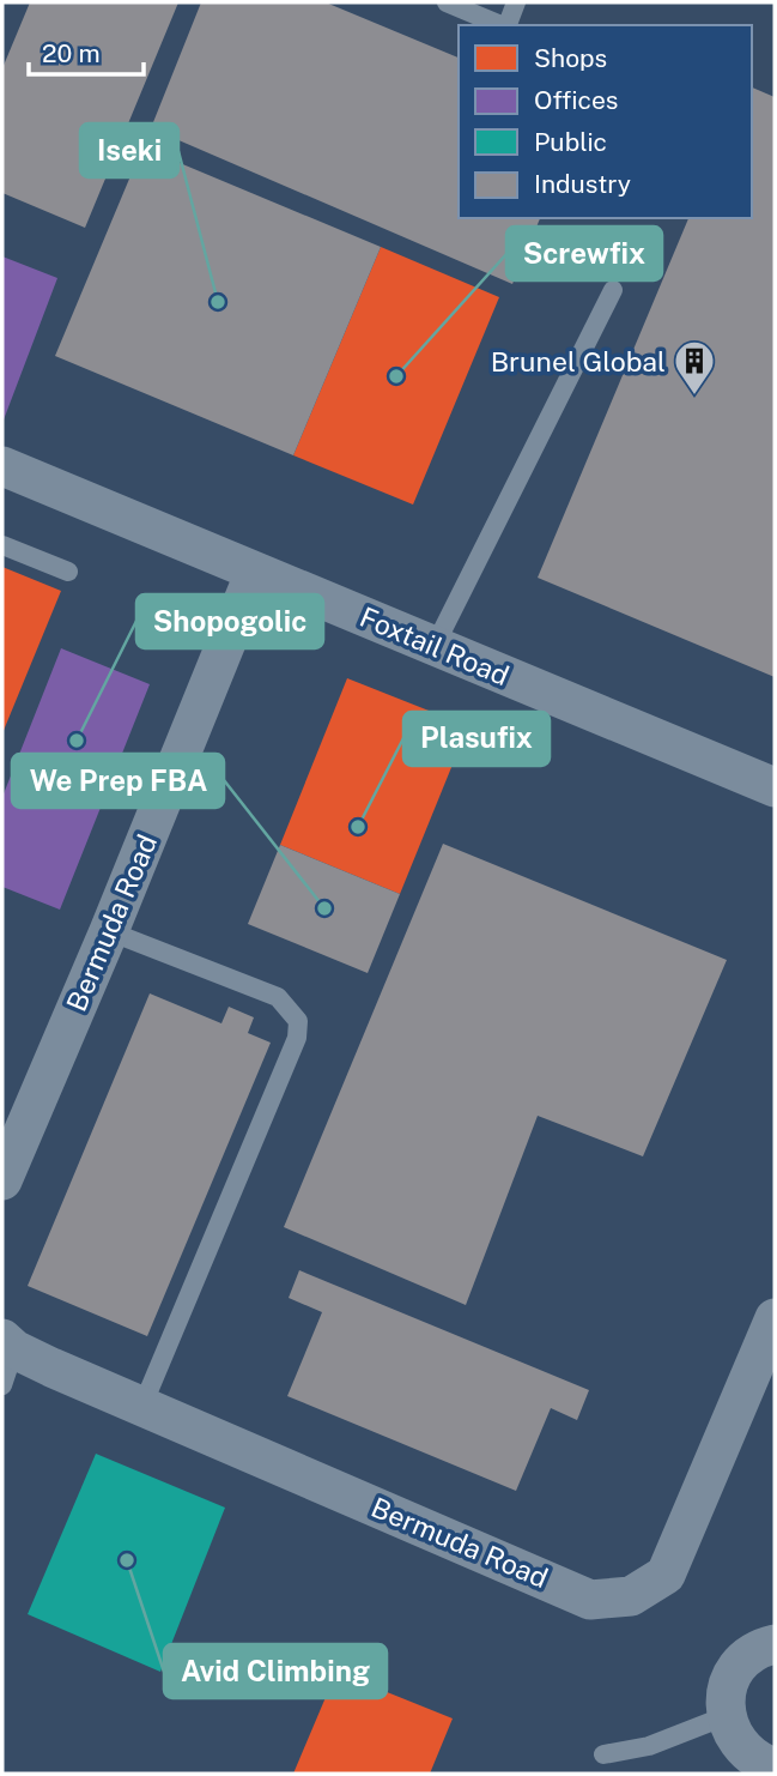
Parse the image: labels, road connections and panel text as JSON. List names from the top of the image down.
{
  "streets": {
    "street": ["Foxtail Road", "Bermuda Road"]
  },
  "crossings": [
    ["Foxtail Road", "Bermuda Road"]
  ],
  "places": {
    "other": [
      "Iseki",
      "Screwfix",
      "Shopogolic",
      "Plasufix",
      "We Prep FBA",
      "Avid Climbing"
    ],
    "building": ["Brunel Global"]
  },
  "legend": [
    "Shops",
    "Offices",
    "Public",
    "Industry"
  ],
  "scale_bar": "20 m"
}
